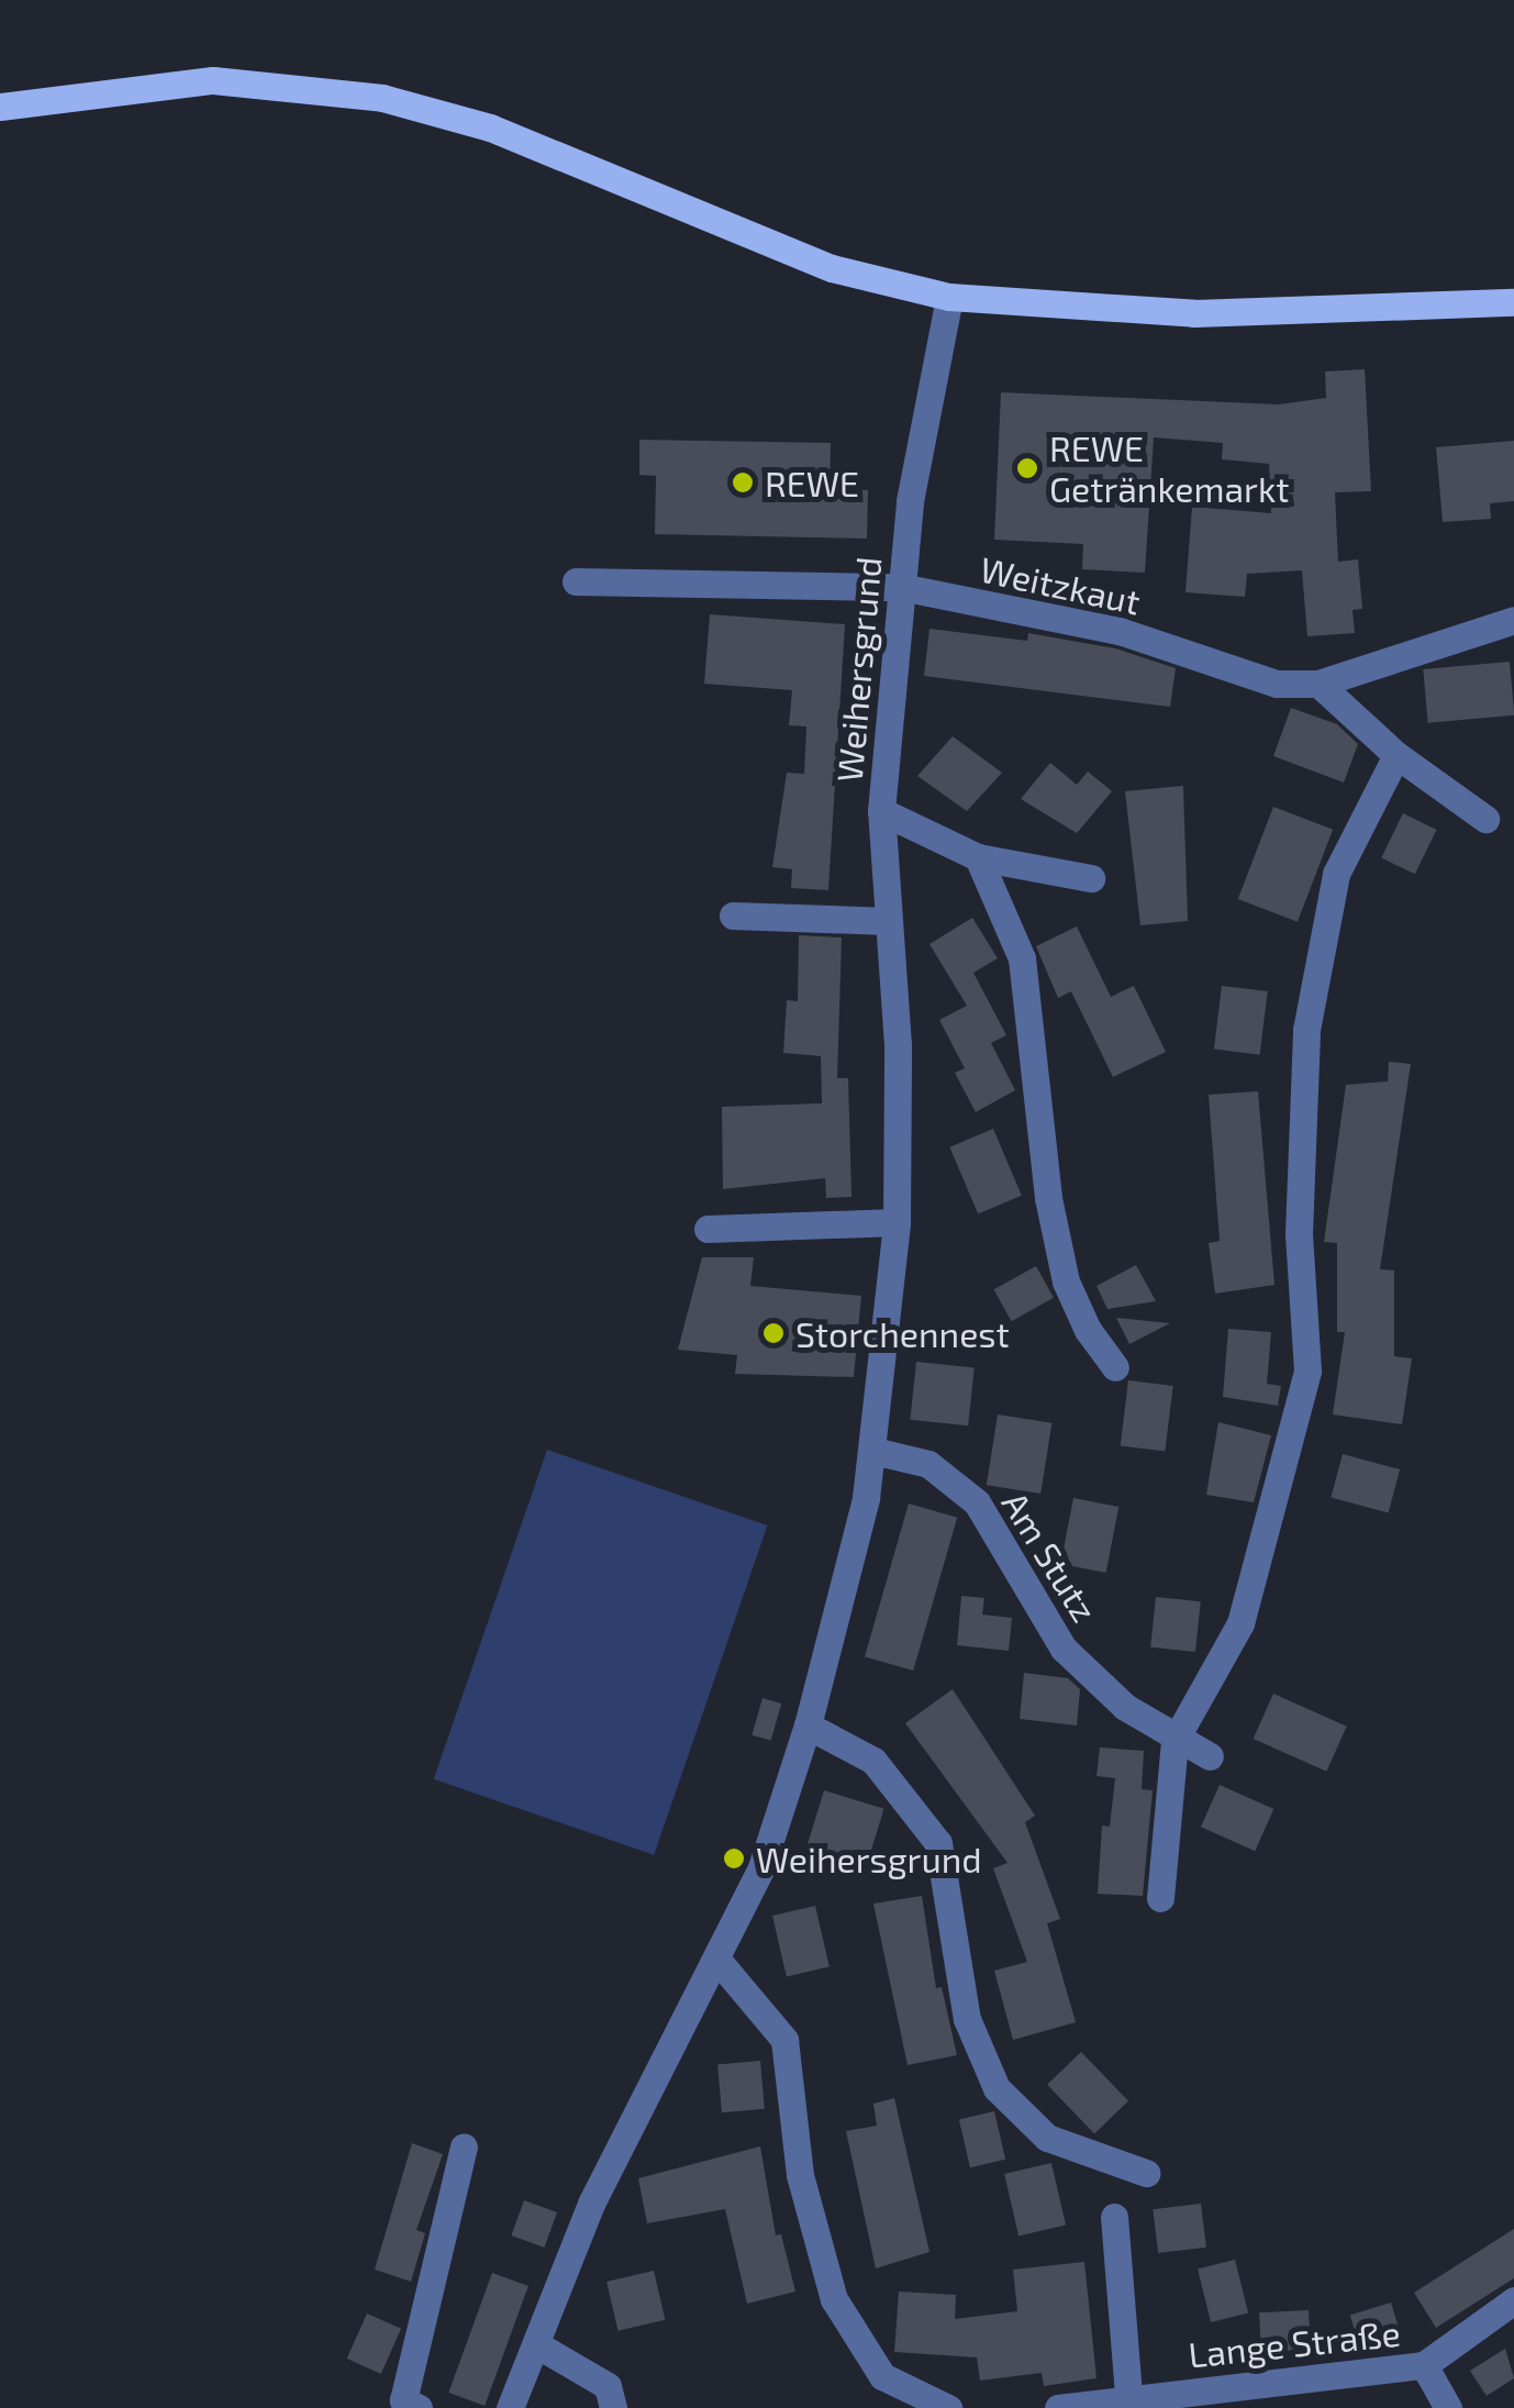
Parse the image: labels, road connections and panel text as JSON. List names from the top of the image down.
{
  "streets": {
    "street": [
      "Weitzkaut",
      "Weihersgrund",
      "Am Stutz",
      "Lange Straße"
    ]
  },
  "crossings": [
    ["Weitzkaut", "Weihersgrund"],
    ["Weihersgrund", "Am Stutz"]
  ],
  "places": [
    "REWE Getränkemarkt",
    "REWE",
    "Storchennest",
    "Weihersgrund"
  ]
}
